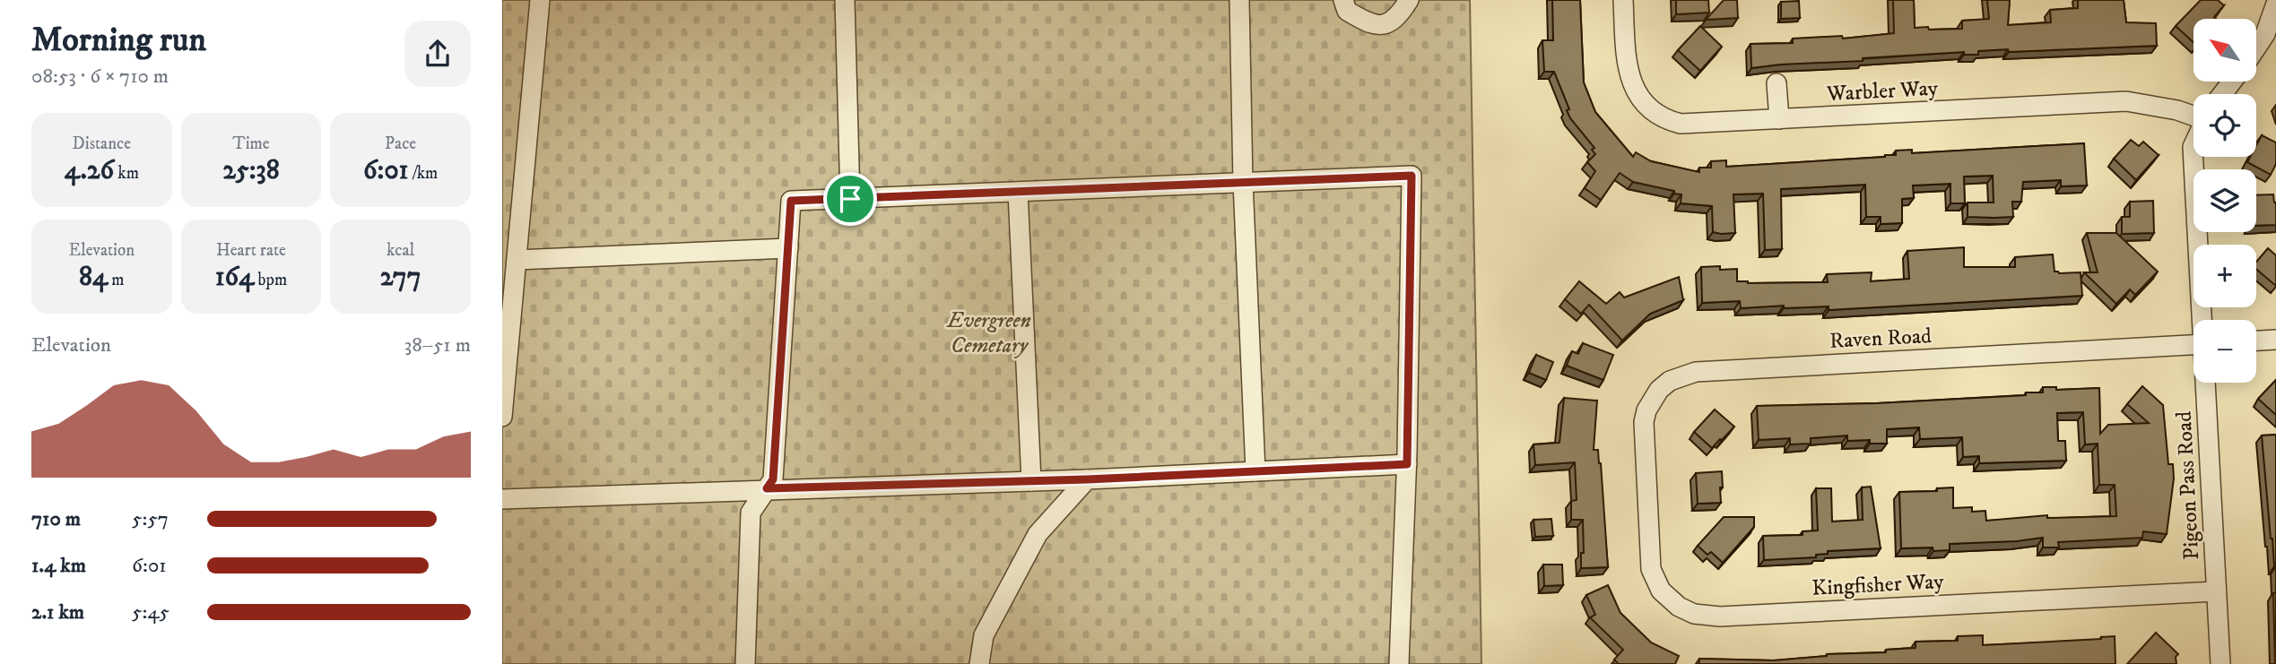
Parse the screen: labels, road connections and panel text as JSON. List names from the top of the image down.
{
  "streets": {
    "street": [
      "Warbler Way",
      "Raven Road",
      "Pigeon Pass Road",
      "Kingfisher Way"
    ]
  },
  "crossings": [
    ["Raven Road", "Kingfisher Way"],
    ["Pigeon Pass Road", "Kingfisher Way"]
  ],
  "parks": ["Evergreen Cemetary"],
  "north": "top left",
  "page": {
    "heading": ["Morning run", "08:53 · 6 × 710 m"],
    "map_buttons": ["+", "−"],
    "stats": [
      ["Distance", "4.26 km"],
      ["Time", "25:38"],
      ["Pace", "6:01 /km"],
      ["Elevation", "84 m"],
      ["Heart rate", "164 bpm"],
      ["kcal", "277"]
    ],
    "chart": ["Elevation", "38–51 m"],
    "list": [
      {
        "name": "710 m",
        "note": "5:57"
      },
      {
        "name": "1.4 km",
        "note": "6:01"
      },
      {
        "name": "2.1 km",
        "note": "5:45"
      }
    ]
  }
}
